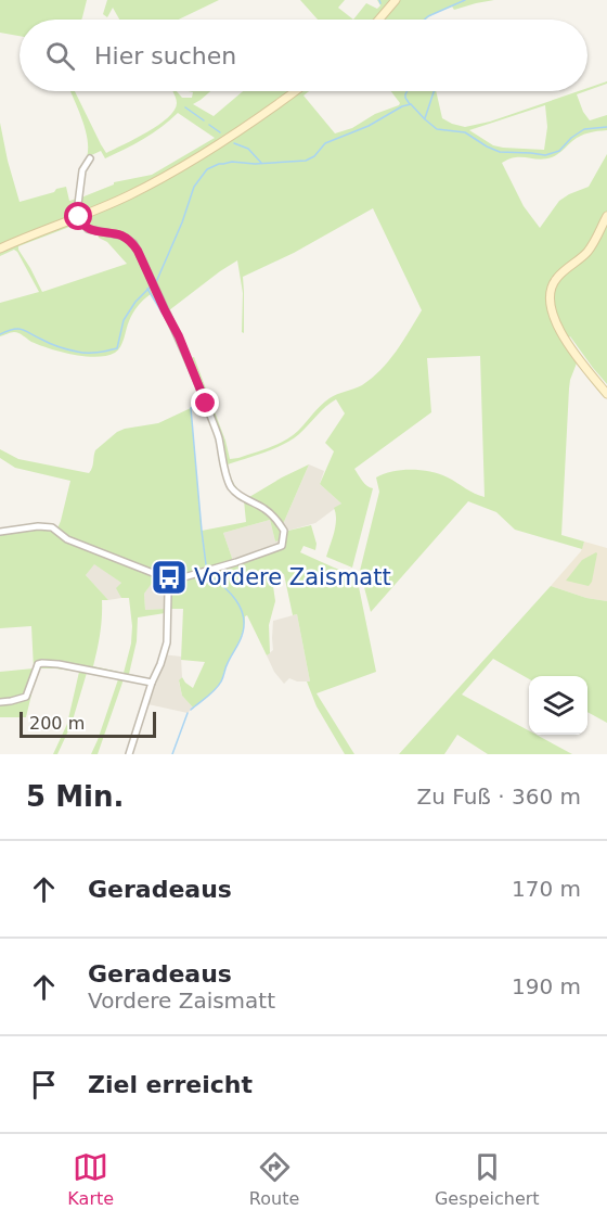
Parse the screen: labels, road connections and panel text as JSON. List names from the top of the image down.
{
  "places": {
    "bus stop": ["Vordere Zaismatt"]
  },
  "scale_bar": "200 m",
  "page": {
    "search": "Hier suchen",
    "scale": "200 m",
    "heading": ["5 Min.", "Zu Fuß · 360 m"],
    "list": [
      ["Geradeaus", "170 m"],
      ["Geradeaus", "Vordere Zaismatt", "190 m"],
      "Ziel erreicht"
    ],
    "nav": ["Karte", "Route", "Gespeichert"]
  }
}
